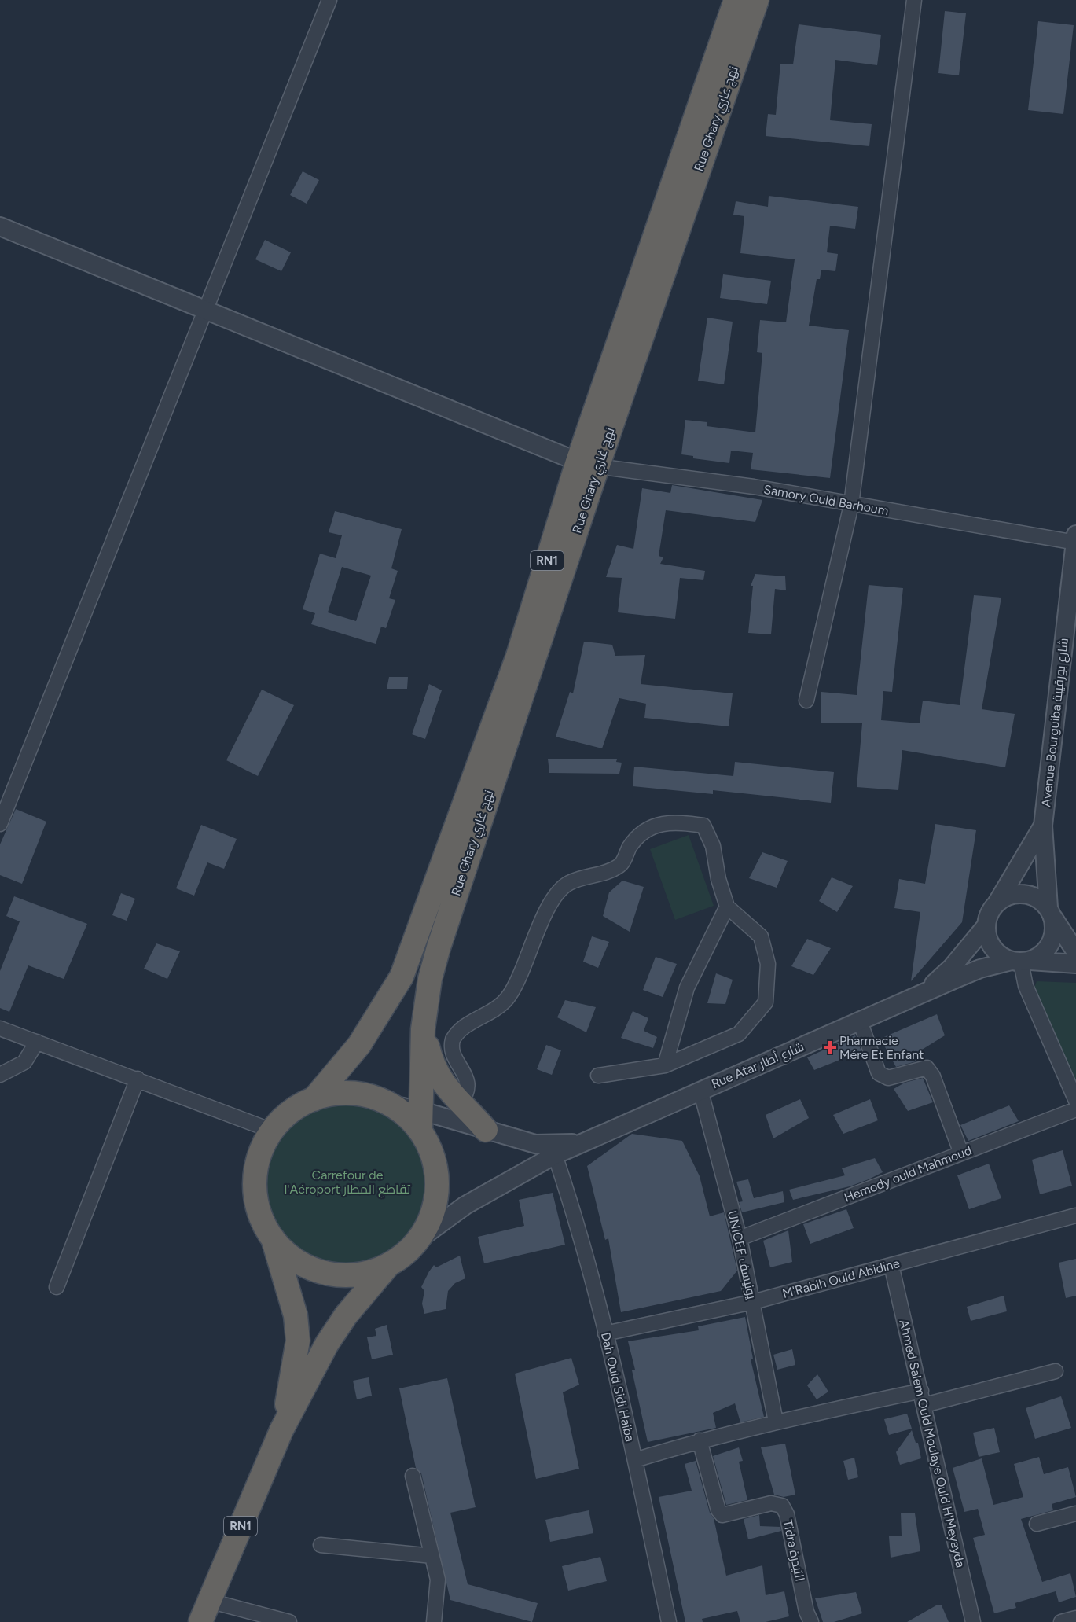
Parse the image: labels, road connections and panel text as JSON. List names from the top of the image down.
{
  "streets": {
    "highway": ["Rue Ghary نهج غاري", "RN1"],
    "street": [
      "Samory Ould Barhoum",
      "Avenue Bourguiba شارع بورقيبة",
      "Rue Atar شارع أطار",
      "Hemody ould Mahmoud",
      "UNICEF يونيسف",
      "M'Rabih Ould Abidine",
      "Dah Ould Sidi Haiba",
      "Ahmed Salem Ould Moulaye Ould H'Meyayda",
      "Tidra التيدرة"
    ]
  },
  "crossings": [
    ["Rue Ghary نهج غاري", "Samory Ould Barhoum"],
    ["Rue Ghary نهج غاري", "Rue Atar شارع أطار"],
    ["Samory Ould Barhoum", "Avenue Bourguiba شارع بورقيبة"],
    ["Avenue Bourguiba شارع بورقيبة", "Rue Atar شارع أطار"],
    ["Rue Atar شارع أطار", "UNICEF يونيسف"],
    ["Rue Atar شارع أطار", "Dah Ould Sidi Haiba"],
    ["Hemody ould Mahmoud", "UNICEF يونيسف"],
    ["UNICEF يونيسف", "M'Rabih Ould Abidine"],
    ["M'Rabih Ould Abidine", "Dah Ould Sidi Haiba"],
    ["M'Rabih Ould Abidine", "Ahmed Salem Ould Moulaye Ould H'Meyayda"]
  ],
  "parks": ["Carrefour de l'Aéroport تقاطع المطار"],
  "places": {
    "health": ["Pharmacie Mére Et Enfant"]
  }
}
